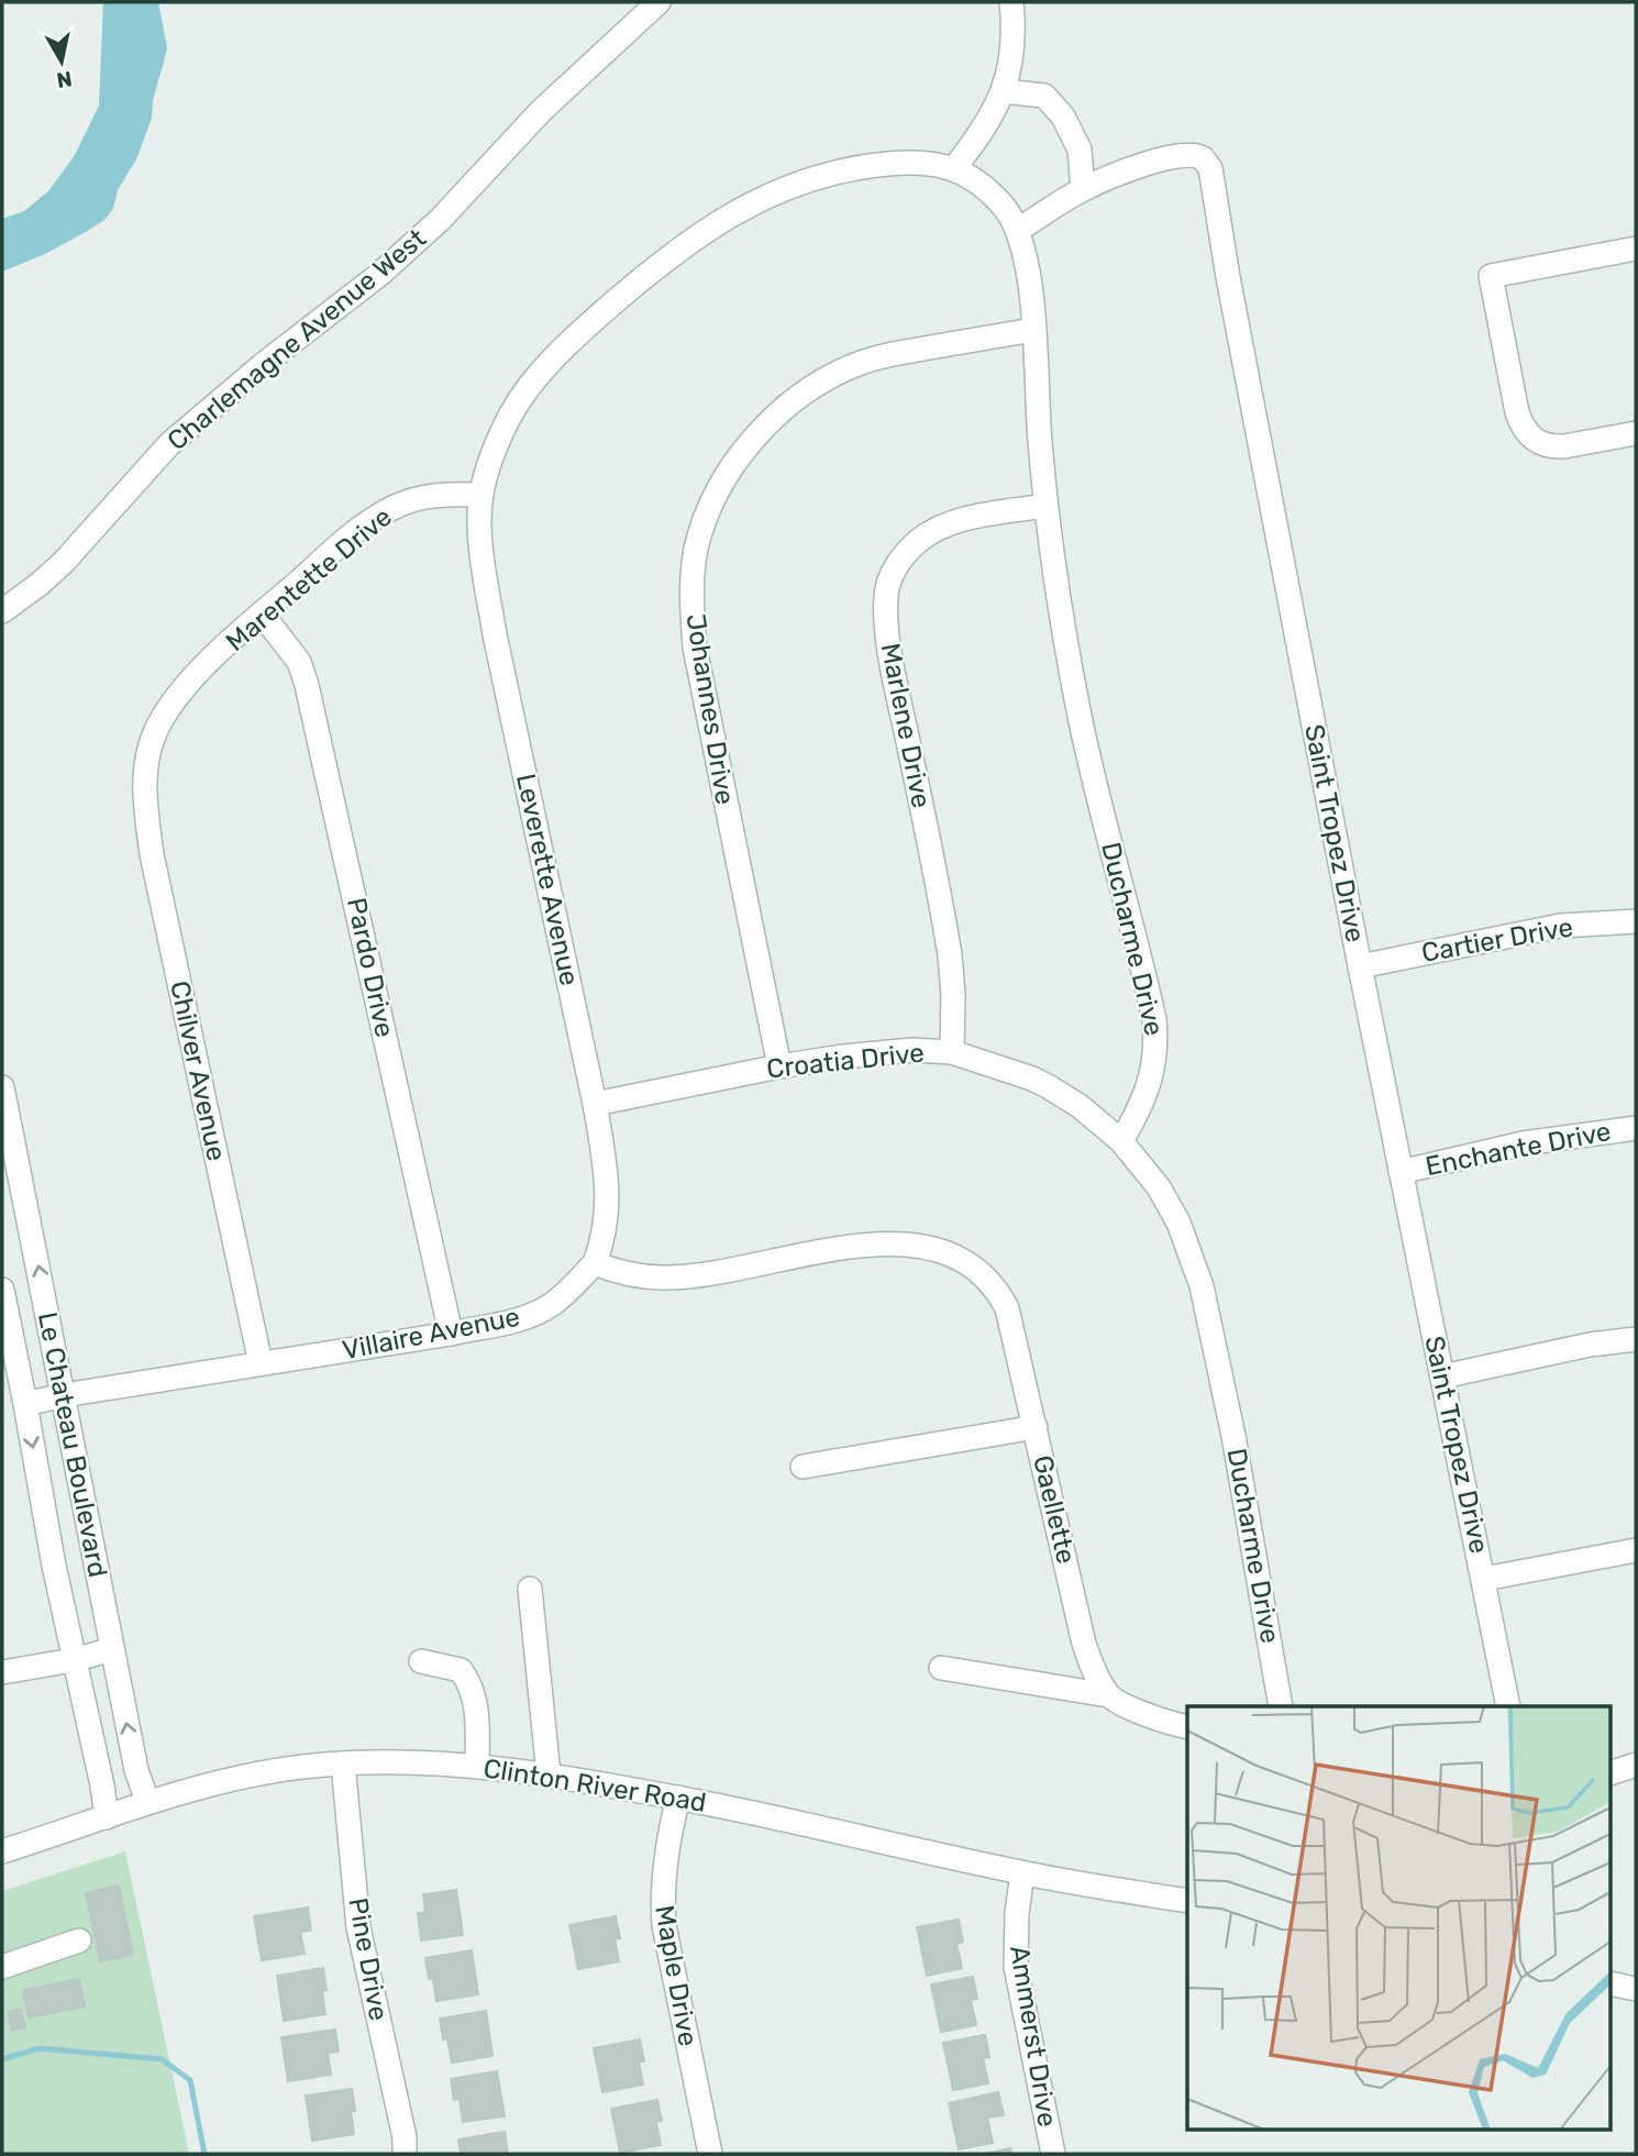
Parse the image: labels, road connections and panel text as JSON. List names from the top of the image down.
{
  "streets": {
    "street": [
      "Charlemagne Avenue West",
      "Marentette Drive",
      "Johannes Drive",
      "Marlene Drive",
      "Saint Tropez Drive",
      "Leverette Avenue",
      "Ducharme Drive",
      "Cartier Drive",
      "Pardo Drive",
      "Croatia Drive",
      "Chilver Avenue",
      "Enchante Drive",
      "Villaire Avenue",
      "Le Chateau Boulevard",
      "Gaellette",
      "Clinton River Road",
      "Pine Drive",
      "Maple Drive",
      "Ammerst Drive"
    ]
  },
  "crossings": [
    ["Marentette Drive", "Leverette Avenue"],
    ["Marentette Drive", "Pardo Drive"],
    ["Marentette Drive", "Chilver Avenue"],
    ["Johannes Drive", "Ducharme Drive"],
    ["Johannes Drive", "Croatia Drive"],
    ["Marlene Drive", "Ducharme Drive"],
    ["Marlene Drive", "Croatia Drive"],
    ["Saint Tropez Drive", "Ducharme Drive"],
    ["Saint Tropez Drive", "Cartier Drive"],
    ["Saint Tropez Drive", "Enchante Drive"],
    ["Leverette Avenue", "Croatia Drive"],
    ["Leverette Avenue", "Villaire Avenue"],
    ["Leverette Avenue", "Gaellette"],
    ["Ducharme Drive", "Croatia Drive"],
    ["Pardo Drive", "Villaire Avenue"],
    ["Chilver Avenue", "Villaire Avenue"],
    ["Villaire Avenue", "Le Chateau Boulevard"],
    ["Villaire Avenue", "Gaellette"],
    ["Le Chateau Boulevard", "Clinton River Road"],
    ["Clinton River Road", "Pine Drive"],
    ["Clinton River Road", "Maple Drive"],
    ["Clinton River Road", "Ammerst Drive"]
  ],
  "north": "bottom"
}
